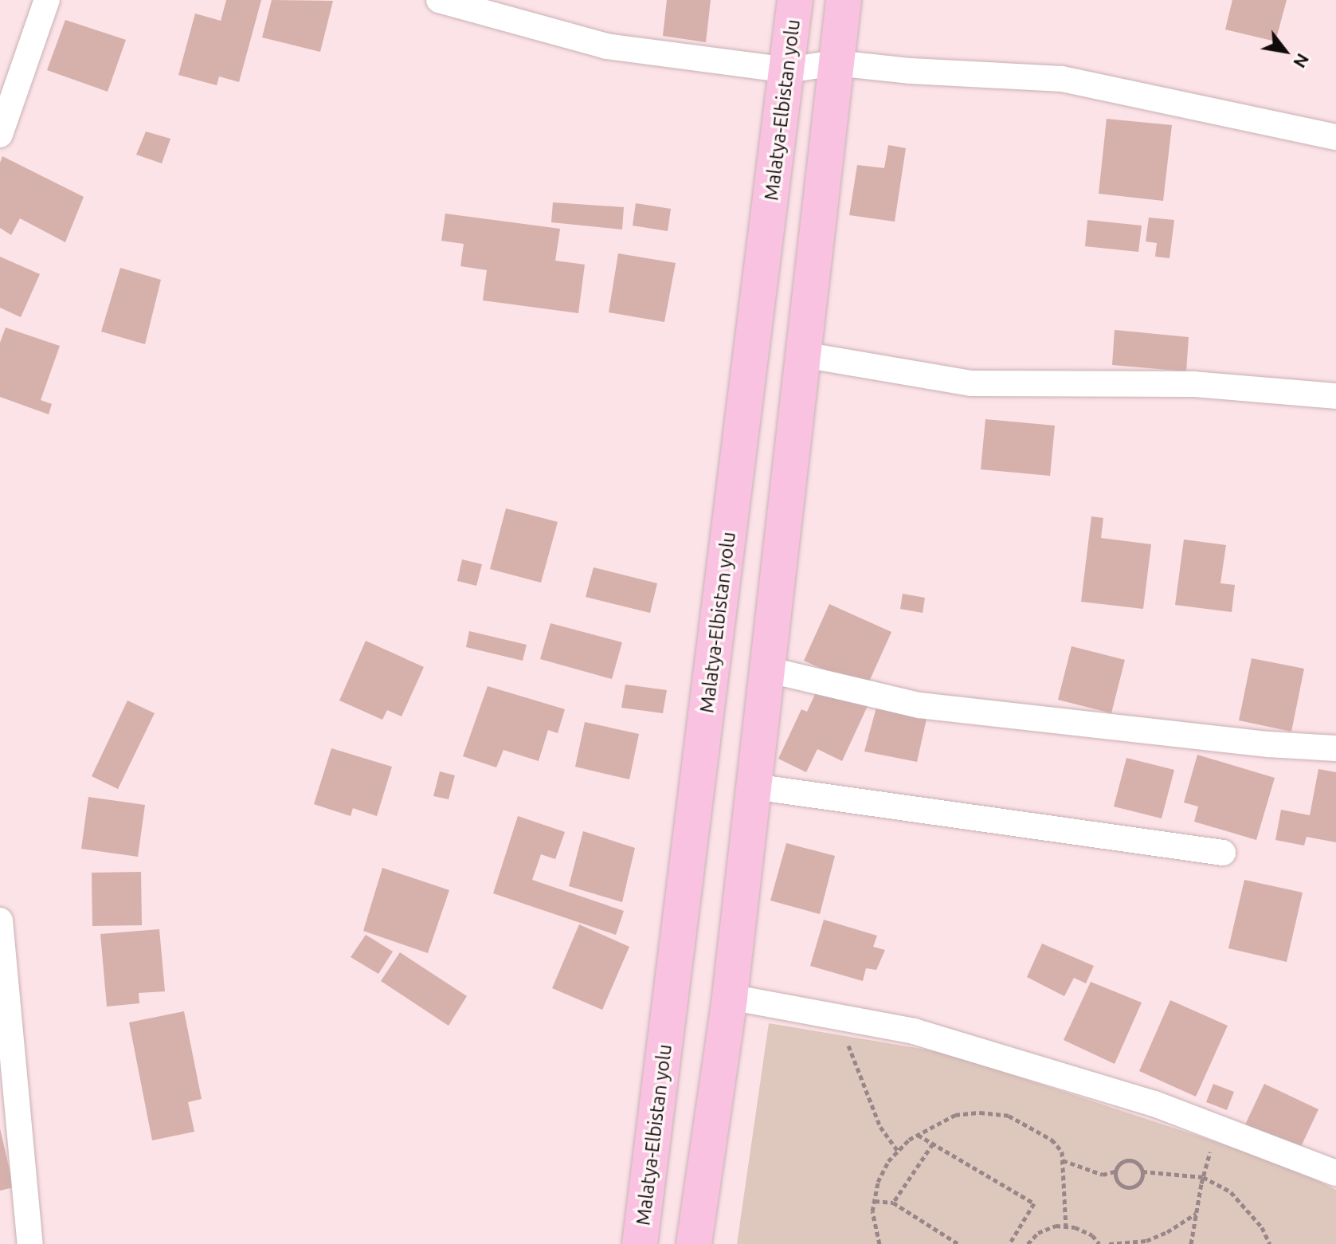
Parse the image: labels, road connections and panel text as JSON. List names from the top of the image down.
{
  "streets": {
    "main road": ["Malatya-Elbistan yolu"]
  },
  "north": "bottom right"
}
